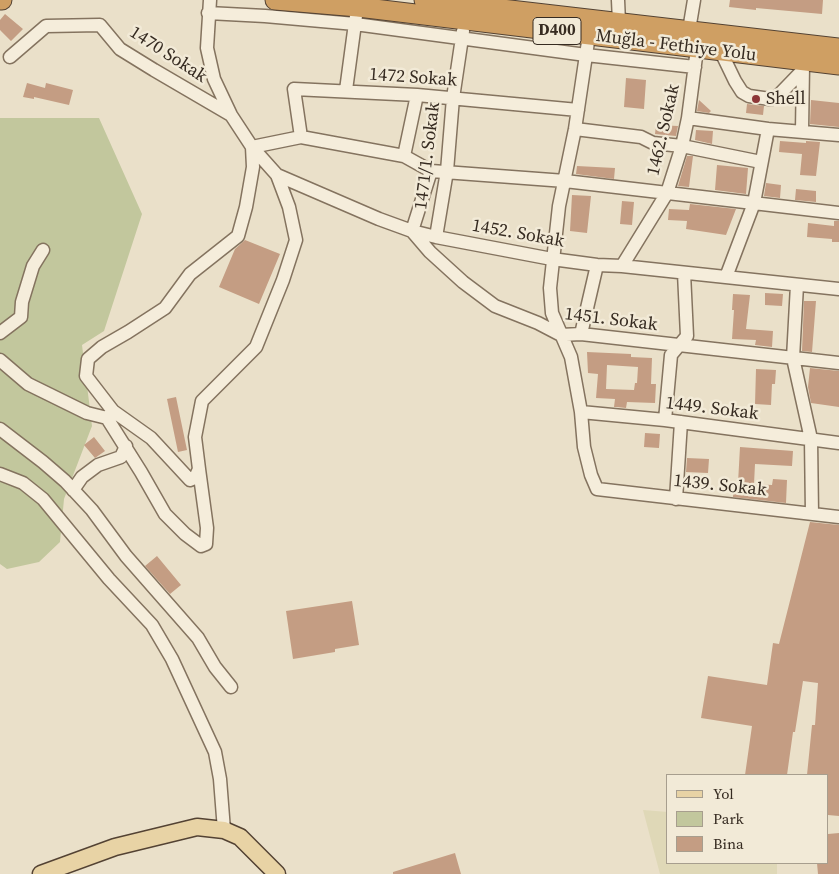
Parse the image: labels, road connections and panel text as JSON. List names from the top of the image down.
{
  "streets": {
    "highway": ["D400", "Muğla - Fethiye Yolu"],
    "street": [
      "1470 Sokak",
      "1472 Sokak",
      "1462. Sokak",
      "1471/1. Sokak",
      "1452. Sokak",
      "1451. Sokak",
      "1449. Sokak",
      "1439. Sokak"
    ]
  },
  "crossings": [
    ["Muğla - Fethiye Yolu", "1462. Sokak"],
    ["Muğla - Fethiye Yolu", "1471/1. Sokak"],
    ["1470 Sokak", "1452. Sokak"],
    ["1472 Sokak", "1471/1. Sokak"],
    ["1462. Sokak", "1452. Sokak"],
    ["1471/1. Sokak", "1452. Sokak"],
    ["1452. Sokak", "1451. Sokak"],
    ["1449. Sokak", "1439. Sokak"]
  ],
  "places": ["Shell"],
  "legend": ["Yol", "Park", "Bina"]
}
